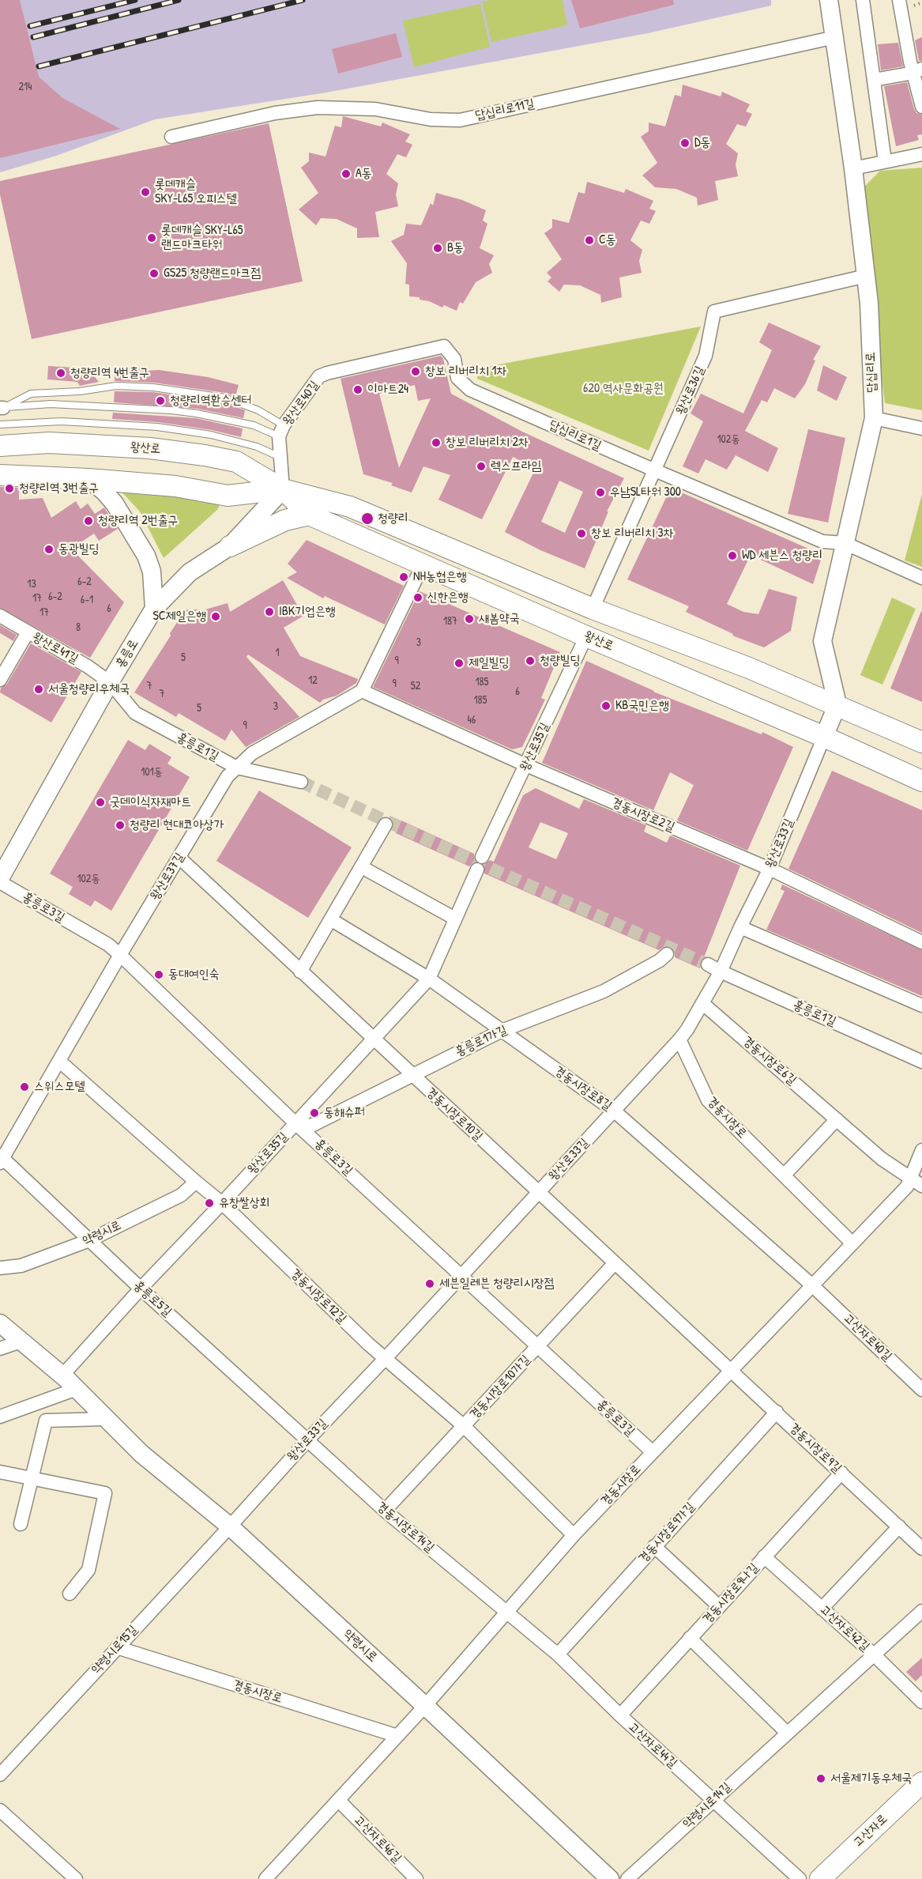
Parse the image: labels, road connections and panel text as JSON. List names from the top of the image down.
{
  "streets": {
    "main road": [
      "답십리로",
      "왕산로",
      "홍릉로",
      "약령시로",
      "고산자로"
    ],
    "street": [
      "답십리로11길",
      "왕산로36길",
      "왕산로40길",
      "답십리로1길",
      "왕산로41길",
      "홍릉로1길",
      "왕산로35길",
      "경동시장로2길",
      "왕산로33길",
      "왕산로37길",
      "홍릉로3길",
      "홍릉로1가길",
      "경동시장로6길",
      "경동시장로8길",
      "경동시장로10길",
      "경동시장로",
      "경동시장로12길",
      "홍릉로5길",
      "고산자로40길",
      "경동시장로10가길",
      "경동시장로9길",
      "경동시장로14길",
      "경동시장로9가길",
      "경동시장로9나길",
      "고산자로42길",
      "약령시로15길",
      "고산자로44길",
      "약령시로14길",
      "고산자로46길"
    ]
  },
  "crossings": [
    ["답십리로11길", "답십리로"],
    ["답십리로", "왕산로36길"],
    ["답십리로", "답십리로1길"],
    ["답십리로", "왕산로"],
    ["왕산로36길", "답십리로1길"],
    ["왕산로36길", "왕산로"],
    ["왕산로40길", "답십리로1길"],
    ["왕산로40길", "왕산로"],
    ["왕산로40길", "홍릉로"],
    ["왕산로", "홍릉로"],
    ["왕산로", "왕산로35길"],
    ["왕산로", "왕산로33길"],
    ["왕산로41길", "홍릉로"],
    ["왕산로41길", "홍릉로1길"],
    ["홍릉로", "홍릉로1길"],
    ["홍릉로1길", "왕산로33길"],
    ["홍릉로1길", "왕산로37길"],
    ["왕산로35길", "경동시장로2길"],
    ["왕산로35길", "홍릉로3길"],
    ["왕산로35길", "홍릉로1가길"],
    ["왕산로35길", "경동시장로8길"],
    ["왕산로35길", "경동시장로10길"],
    ["왕산로35길", "약령시로"],
    ["왕산로35길", "경동시장로12길"],
    ["왕산로35길", "홍릉로5길"],
    ["경동시장로2길", "왕산로33길"],
    ["경동시장로2길", "왕산로37길"],
    ["왕산로33길", "홍릉로3길"],
    ["왕산로33길", "경동시장로6길"],
    ["왕산로33길", "경동시장로8길"],
    ["왕산로33길", "경동시장로10길"],
    ["왕산로33길", "경동시장로"],
    ["왕산로33길", "약령시로"],
    ["왕산로33길", "경동시장로12길"],
    ["왕산로33길", "홍릉로5길"],
    ["왕산로33길", "경동시장로14길"],
    ["왕산로33길", "약령시로15길"],
    ["왕산로37길", "홍릉로3길"],
    ["왕산로37길", "경동시장로10길"],
    ["왕산로37길", "경동시장로12길"],
    ["왕산로37길", "홍릉로5길"],
    ["홍릉로3길", "홍릉로1가길"],
    ["홍릉로3길", "경동시장로"],
    ["홍릉로3길", "경동시장로10가길"],
    ["홍릉로1가길", "경동시장로8길"],
    ["홍릉로1가길", "경동시장로10길"],
    ["경동시장로6길", "경동시장로"],
    ["경동시장로8길", "경동시장로"],
    ["경동시장로8길", "고산자로40길"],
    ["경동시장로10길", "경동시장로"],
    ["경동시장로10길", "경동시장로10가길"],
    ["경동시장로10길", "경동시장로9길"],
    ["경동시장로", "약령시로"],
    ["경동시장로", "경동시장로12길"],
    ["경동시장로", "고산자로40길"],
    ["경동시장로", "경동시장로9길"],
    ["경동시장로", "경동시장로14길"],
    ["경동시장로", "약령시로15길"],
    ["경동시장로", "고산자로44길"],
    ["경동시장로", "고산자로46길"],
    ["약령시로", "경동시장로12길"],
    ["약령시로", "홍릉로5길"],
    ["약령시로", "약령시로15길"],
    ["경동시장로12길", "경동시장로10가길"],
    ["홍릉로5길", "경동시장로14길"],
    ["경동시장로10가길", "경동시장로14길"],
    ["경동시장로9길", "경동시장로9가길"],
    ["경동시장로9길", "경동시장로9나길"],
    ["경동시장로14길", "고산자로44길"],
    ["경동시장로9가길", "고산자로44길"],
    ["경동시장로9나길", "고산자로42길"],
    ["경동시장로9나길", "고산자로44길"],
    ["고산자로42길", "약령시로14길"],
    ["고산자로44길", "약령시로14길"]
  ],
  "parks": ["620 역사문화공원"],
  "places": [
    "D동",
    "A동",
    "롯데캐슬 SKY-L65 오피스텔",
    "롯데캐슬 SKY-L65 랜드마크타워",
    "C동",
    "B동",
    "GS25 청량랜드마크점",
    "창보 리버리치 1차",
    "청량리역 4번출구",
    "이마트24",
    "청량리역환승센터",
    "창보 리버리치 2차",
    "렉스프라임",
    "청량리역 3번출구",
    "우남SL타워 300",
    "청량리",
    "청량리역 2번출구",
    "창보 리버리치 3차",
    "동광빌딩",
    "WD 세븐스 청량리",
    "NH농협은행",
    "신한은행",
    "IBK기업은행",
    "SC제일은행",
    "새봄약국",
    "청량빌딩",
    "제일빌딩",
    "서울청량리우체국",
    "KB국민은행",
    "굿데이식자재마트",
    "청량리 현대코아상가",
    "동대여인숙",
    "스위스모텔",
    "동해슈퍼",
    "유창쌀상회",
    "세븐일레븐 청량리시장점",
    "서울제기동우체국"
  ],
  "house_numbers": [
    "214",
    "102동",
    "6-2",
    "13",
    "6-2",
    "17",
    "6-1",
    "6",
    "17",
    "187",
    "8",
    "3",
    "1",
    "5",
    "9",
    "12",
    "185",
    "9",
    "7",
    "52",
    "6",
    "7",
    "185",
    "3",
    "5",
    "46",
    "9",
    "101동",
    "102동"
  ]
}
